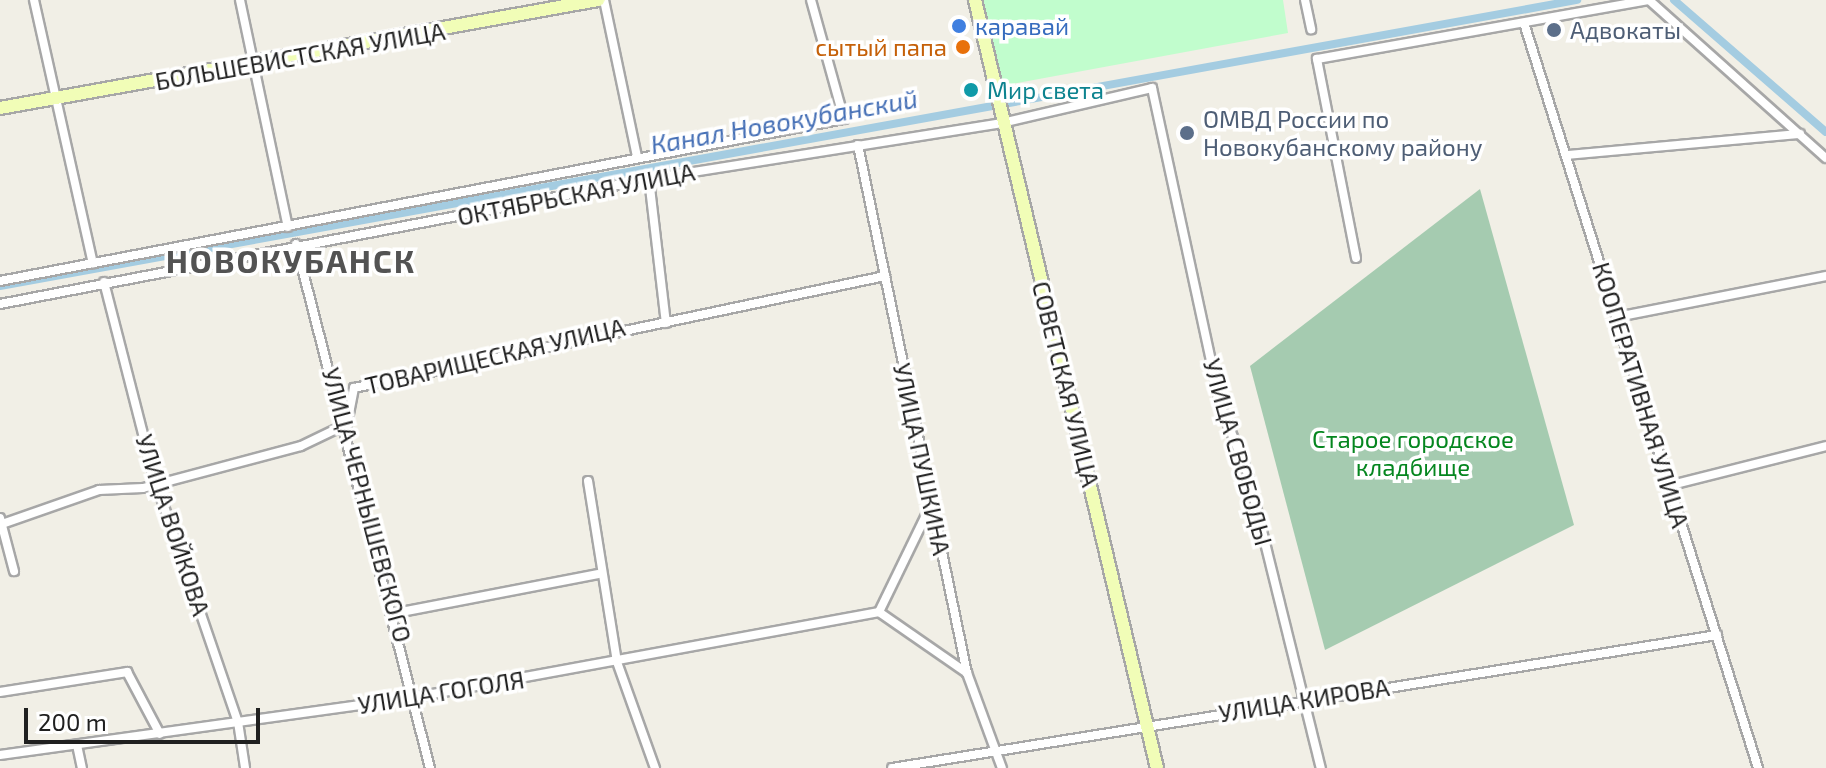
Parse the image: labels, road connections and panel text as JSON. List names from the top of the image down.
{
  "streets": {
    "main road": ["БОЛЬШЕВИСТСКАЯ УЛИЦА", "СОВЕТСКАЯ УЛИЦА"],
    "street": [
      "ОКТЯБРЬСКАЯ УЛИЦА",
      "ТОВАРИЩЕСКАЯ УЛИЦА",
      "КООПЕРАТИВНАЯ УЛИЦА",
      "УЛИЦА СВОБОДЫ",
      "УЛИЦА ПУШКИНА",
      "УЛИЦА ЧЕРНЫШЕВСКОГО",
      "УЛИЦА ВОЙКОВА",
      "УЛИЦА ГОГОЛЯ",
      "УЛИЦА КИРОВА"
    ]
  },
  "crossings": [
    ["ОКТЯБРЬСКАЯ УЛИЦА", "СОВЕТСКАЯ УЛИЦА"],
    ["ОКТЯБРЬСКАЯ УЛИЦА", "УЛИЦА СВОБОДЫ"],
    ["ОКТЯБРЬСКАЯ УЛИЦА", "УЛИЦА ПУШКИНА"],
    ["ОКТЯБРЬСКАЯ УЛИЦА", "УЛИЦА ЧЕРНЫШЕВСКОГО"],
    ["ОКТЯБРЬСКАЯ УЛИЦА", "УЛИЦА ВОЙКОВА"],
    ["ТОВАРИЩЕСКАЯ УЛИЦА", "УЛИЦА ПУШКИНА"],
    ["ТОВАРИЩЕСКАЯ УЛИЦА", "УЛИЦА ЧЕРНЫШЕВСКОГО"],
    ["ТОВАРИЩЕСКАЯ УЛИЦА", "УЛИЦА ВОЙКОВА"],
    ["СОВЕТСКАЯ УЛИЦА", "УЛИЦА КИРОВА"],
    ["КООПЕРАТИВНАЯ УЛИЦА", "УЛИЦА КИРОВА"],
    ["УЛИЦА СВОБОДЫ", "УЛИЦА КИРОВА"],
    ["УЛИЦА ПУШКИНА", "УЛИЦА КИРОВА"],
    ["УЛИЦА ЧЕРНЫШЕВСКОГО", "УЛИЦА ГОГОЛЯ"],
    ["УЛИЦА ВОЙКОВА", "УЛИЦА ГОГОЛЯ"]
  ],
  "districts": ["НОВОКУБАНСК"],
  "water": ["Канал Новокубанский"],
  "parks": ["Старое городское кладбище"],
  "places": [
    "каравай",
    "Адвокаты",
    "сытый папа",
    "Мир света",
    "ОМВД России по Новокубанскому району"
  ],
  "scale_bar": "200 m"
}
